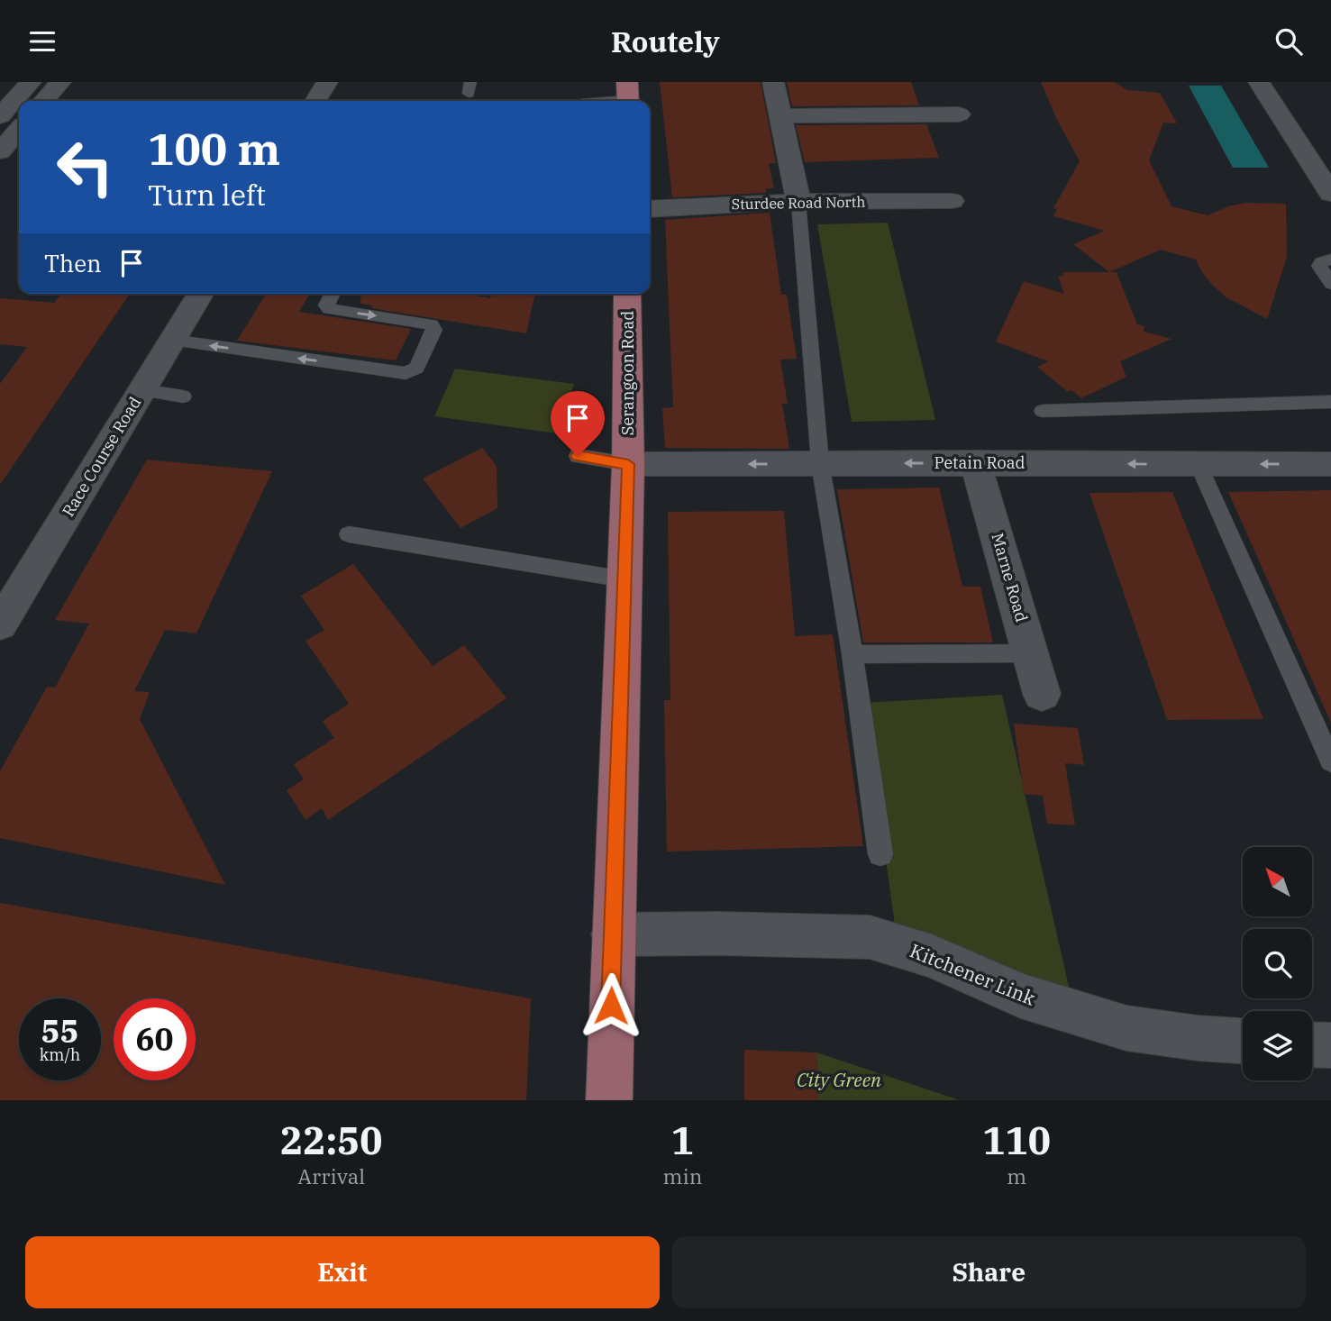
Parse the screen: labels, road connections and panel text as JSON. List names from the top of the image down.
{
  "streets": {
    "main road": ["Serangoon Road"],
    "street": [
      "Sturdee Road North",
      "Race Course Road",
      "Petain Road",
      "Marne Road",
      "Kitchener Link"
    ]
  },
  "crossings": [
    ["Serangoon Road", "Petain Road"],
    ["Serangoon Road", "Kitchener Link"],
    ["Petain Road", "Marne Road"]
  ],
  "one_way": ["Petain Road"],
  "parks": ["City Green"],
  "north": "top left",
  "page": {
    "header": "Routely",
    "turn": ["100 m", "Turn left"],
    "then": "Then",
    "speed": "55 km/h",
    "limit": "60",
    "eta": [
      "22:50",
      "Arrival",
      "1",
      "min",
      "110",
      "m"
    ],
    "buttons": ["Exit", "Share"]
  }
}
